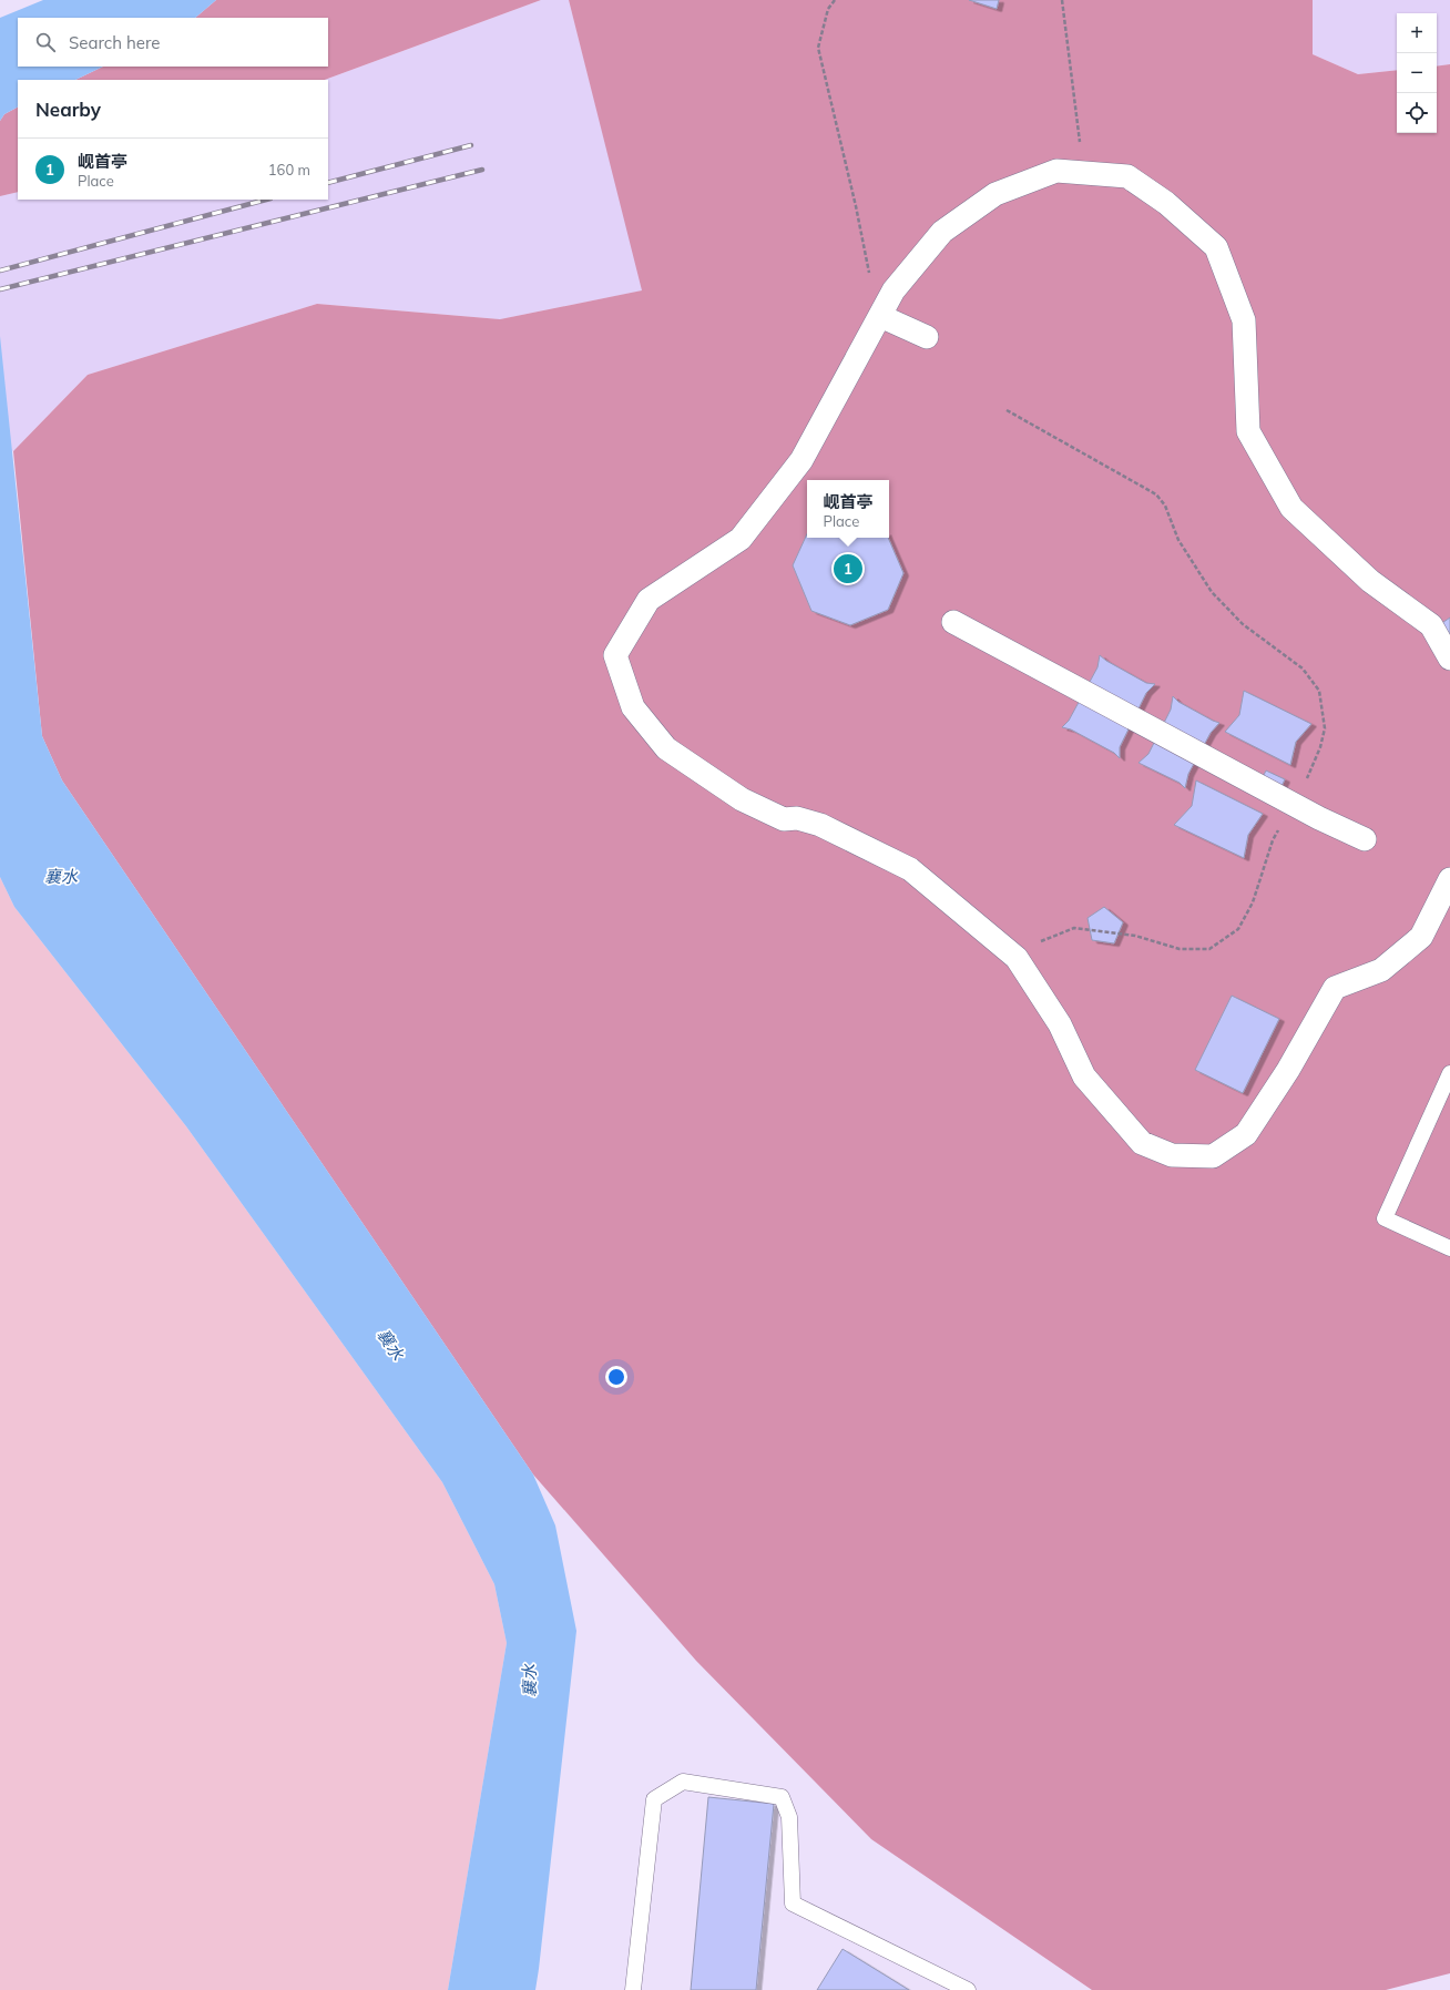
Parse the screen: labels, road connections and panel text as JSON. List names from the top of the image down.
{
  "water": ["襄水"],
  "page": {
    "map_buttons": ["+", "−"],
    "search": "Search here",
    "heading": "Nearby",
    "list": [
      {
        "mark": "1",
        "name": "岘首亭",
        "note": "Place",
        "value": "160 m"
      }
    ],
    "popup": ["岘首亭", "Place"],
    "pins": "1"
  }
}
